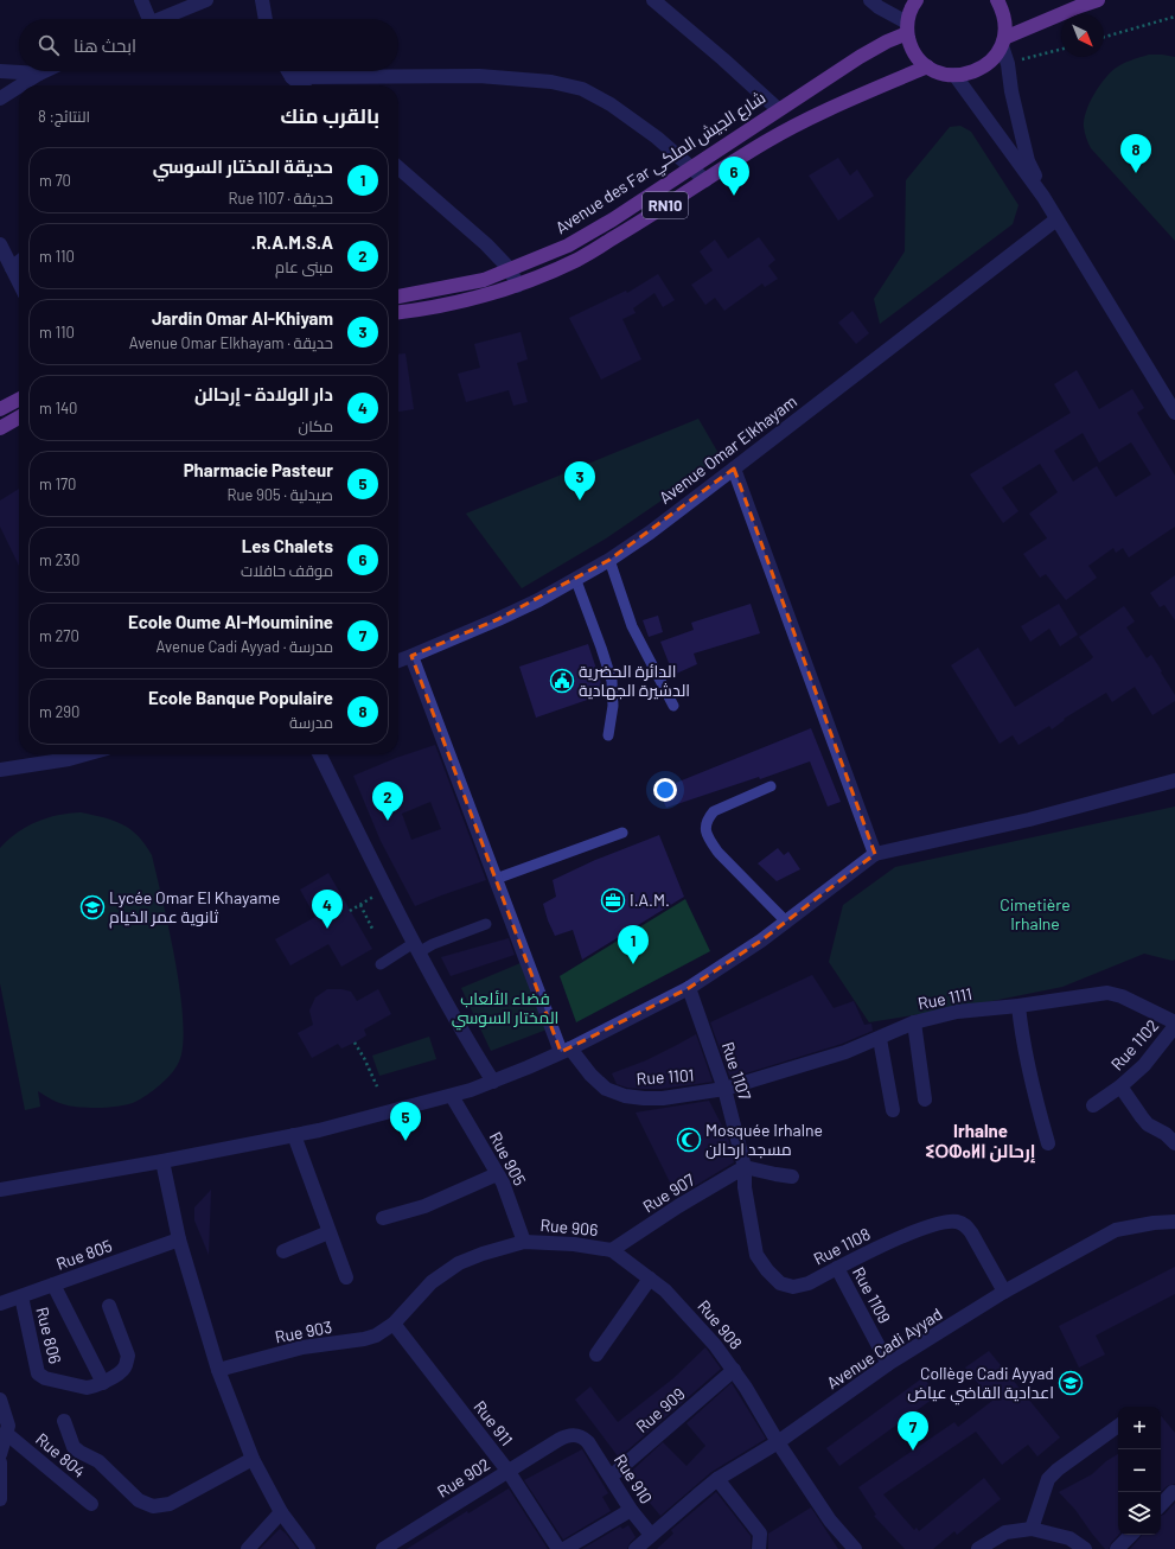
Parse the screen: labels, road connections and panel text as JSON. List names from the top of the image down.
{
  "streets": {
    "main road": ["Avenue des Far شارع الجيش الملكي", "RN10"],
    "street": [
      "Avenue Omar Elkhayam",
      "Rue 1111",
      "Rue 1102",
      "Rue 1107",
      "Rue 1101",
      "Rue 905",
      "Rue 907",
      "Rue 906",
      "Rue 1108",
      "Rue 805",
      "Rue 1109",
      "Rue 908",
      "Rue 903",
      "Rue 806",
      "Avenue Cadi Ayyad",
      "Rue 909",
      "Rue 911",
      "Rue 804",
      "Rue 902",
      "Rue 910"
    ]
  },
  "crossings": [
    ["Avenue Omar Elkhayam", "Rue 1101"],
    ["Rue 1111", "Rue 1107"],
    ["Rue 1111", "Rue 1101"],
    ["Rue 1107", "Rue 1101"],
    ["Rue 1107", "Rue 907"],
    ["Rue 1107", "Rue 1108"],
    ["Rue 905", "Rue 906"],
    ["Rue 907", "Rue 906"],
    ["Rue 907", "Rue 1108"],
    ["Rue 907", "Rue 908"],
    ["Rue 906", "Rue 908"],
    ["Rue 906", "Rue 903"],
    ["Rue 906", "Rue 911"],
    ["Rue 1108", "Rue 1109"],
    ["Rue 1108", "Avenue Cadi Ayyad"],
    ["Rue 805", "Rue 806"],
    ["Rue 1109", "Avenue Cadi Ayyad"],
    ["Rue 908", "Avenue Cadi Ayyad"],
    ["Rue 908", "Rue 909"],
    ["Rue 903", "Rue 911"],
    ["Avenue Cadi Ayyad", "Rue 910"],
    ["Rue 909", "Rue 910"],
    ["Rue 911", "Rue 902"],
    ["Rue 902", "Rue 910"]
  ],
  "districts": ["Irhalne ⵉⵔⵀⴰⵍⵏ إرحالن"],
  "parks": ["Cimetière Irhalne", "فضاء الألعاب المختار السوسي"],
  "places": {
    "public building": ["الدائرة الحضرية الدشيرة الجهادية"],
    "office": ["I.A.M."],
    "school or university": ["Lycée Omar El Khayame ثانوية عمر الخيام", "Collège Cadi Ayyad اعدادية القاضي عياض"],
    "mosque": ["Mosquée Irhalne مسجد ارحالن"]
  },
  "north": "bottom right",
  "page": {
    "search": "ابحث هنا",
    "heading": ["بالقرب منك", "النتائج: 8"],
    "pins": [
      "8",
      "6",
      "3",
      "2",
      "4",
      "1",
      "5",
      "7"
    ],
    "list": [
      {
        "mark": "1",
        "name": "حديقة المختار السوسي",
        "note": "حديقة · Rue 1107",
        "value": "70 m"
      },
      {
        "mark": "2",
        "name": "R.A.M.S.A.",
        "note": "مبنى عام",
        "value": "110 m"
      },
      {
        "mark": "3",
        "name": "Jardin Omar Al-Khiyam",
        "note": "حديقة · Avenue Omar Elkhayam",
        "value": "110 m"
      },
      {
        "mark": "4",
        "name": "دار الولادة - إرحالن",
        "note": "مكان",
        "value": "140 m"
      },
      {
        "mark": "5",
        "name": "Pharmacie Pasteur",
        "note": "صيدلية · Rue 905",
        "value": "170 m"
      },
      {
        "mark": "6",
        "name": "Les Chalets",
        "note": "موقف حافلات",
        "value": "230 m"
      },
      {
        "mark": "7",
        "name": "Ecole Oume Al-Mouminine",
        "note": "مدرسة · Avenue Cadi Ayyad",
        "value": "270 m"
      },
      {
        "mark": "8",
        "name": "Ecole Banque Populaire",
        "note": "مدرسة",
        "value": "290 m"
      }
    ],
    "map_buttons": ["+", "−"]
  }
}
